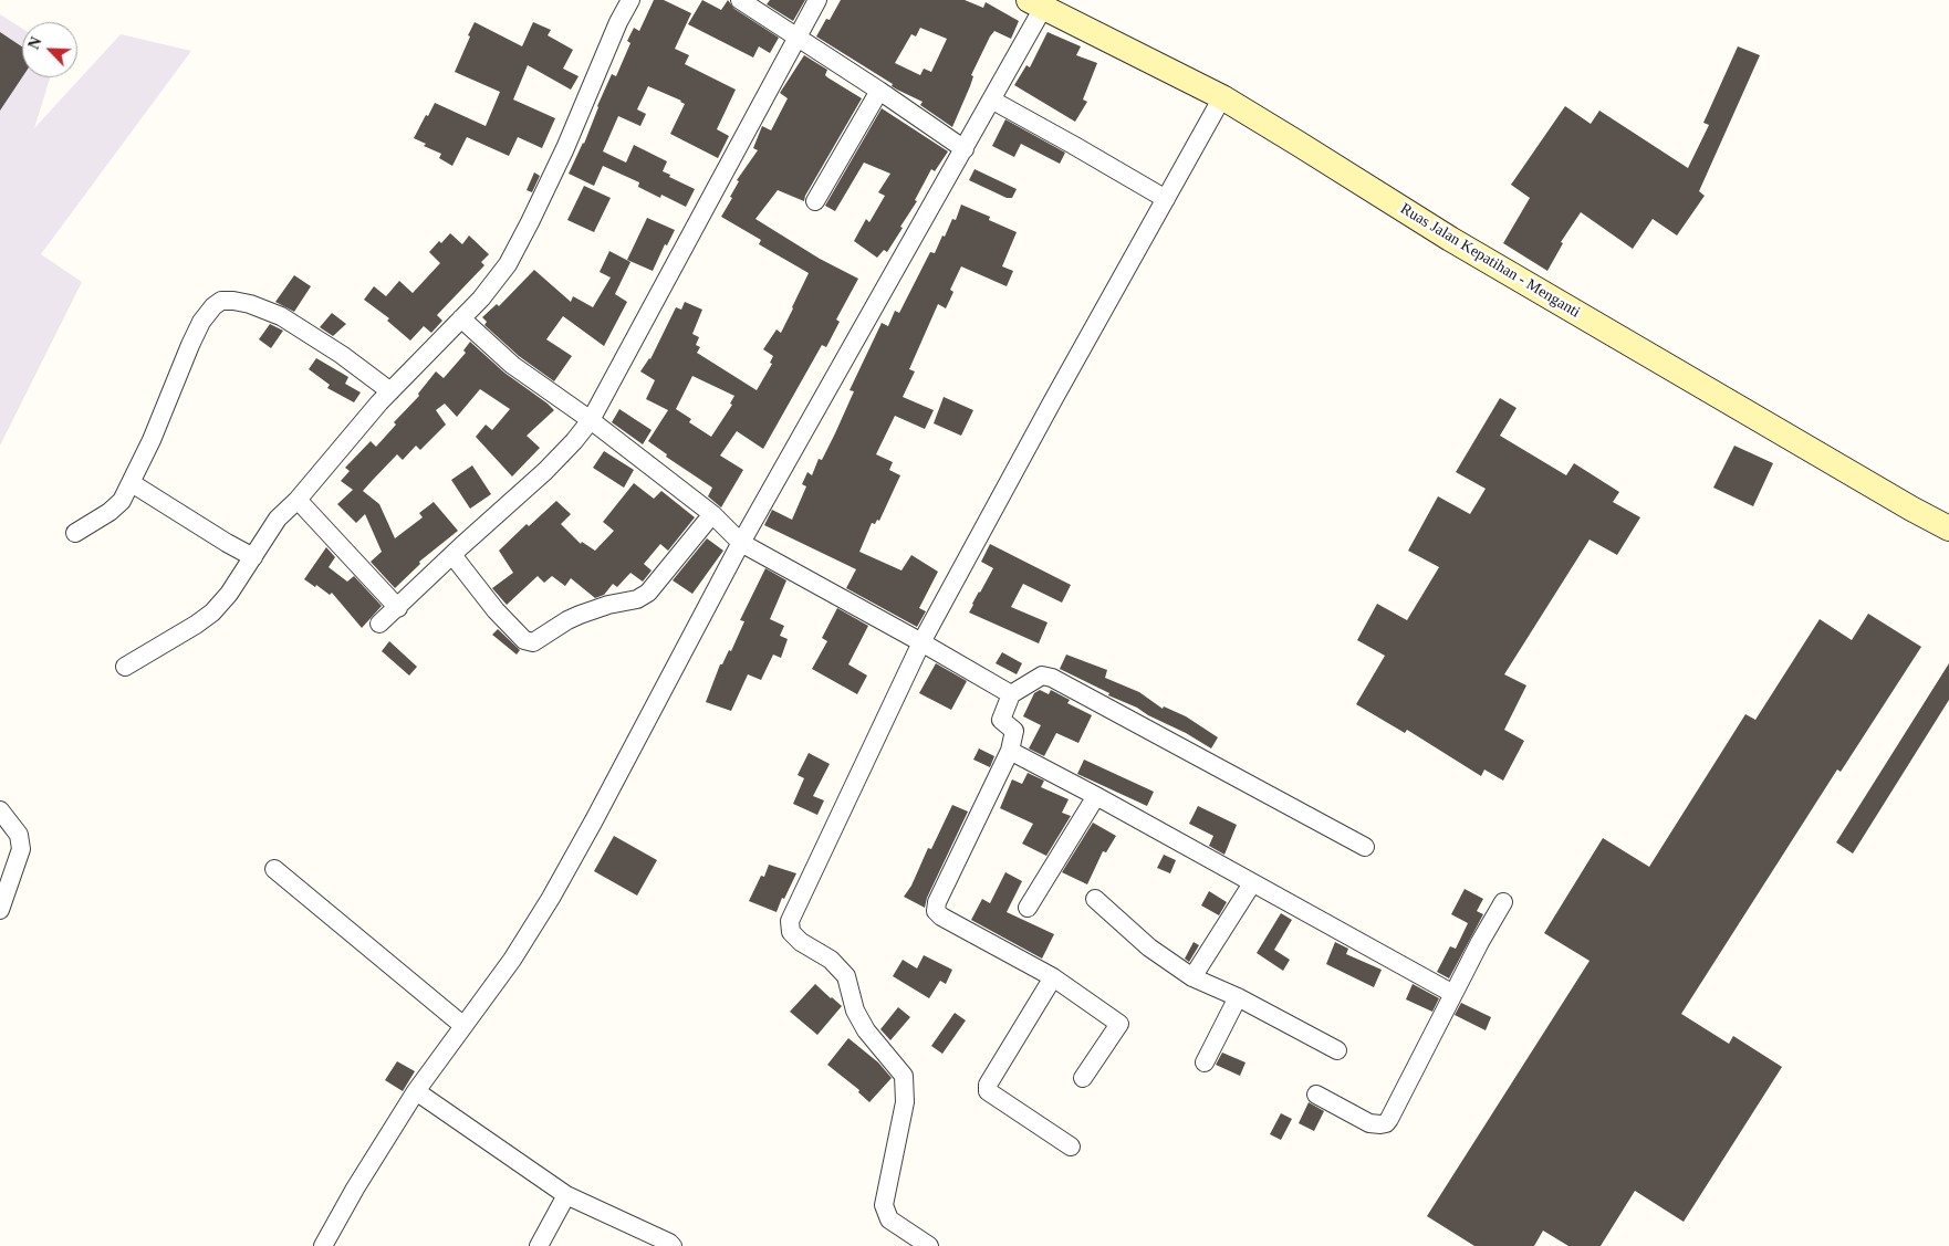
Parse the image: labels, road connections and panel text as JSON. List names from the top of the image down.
{
  "streets": {
    "main road": ["Ruas Jalan Kepatihan - Menganti"]
  },
  "north": "top left"
}
